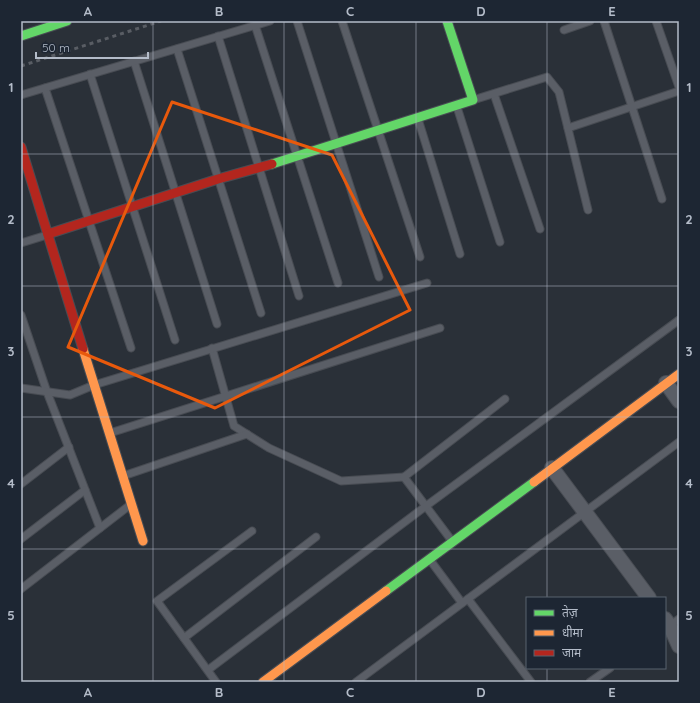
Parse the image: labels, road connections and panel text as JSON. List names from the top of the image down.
{
  "legend": ["तेज़", "धीमा", "जाम"],
  "scale_bar": "50 m",
  "grid": {
    "columns": [
      "A",
      "B",
      "C",
      "D",
      "E"
    ],
    "rows": [
      "1",
      "2",
      "3",
      "4",
      "5"
    ]
  }
}
